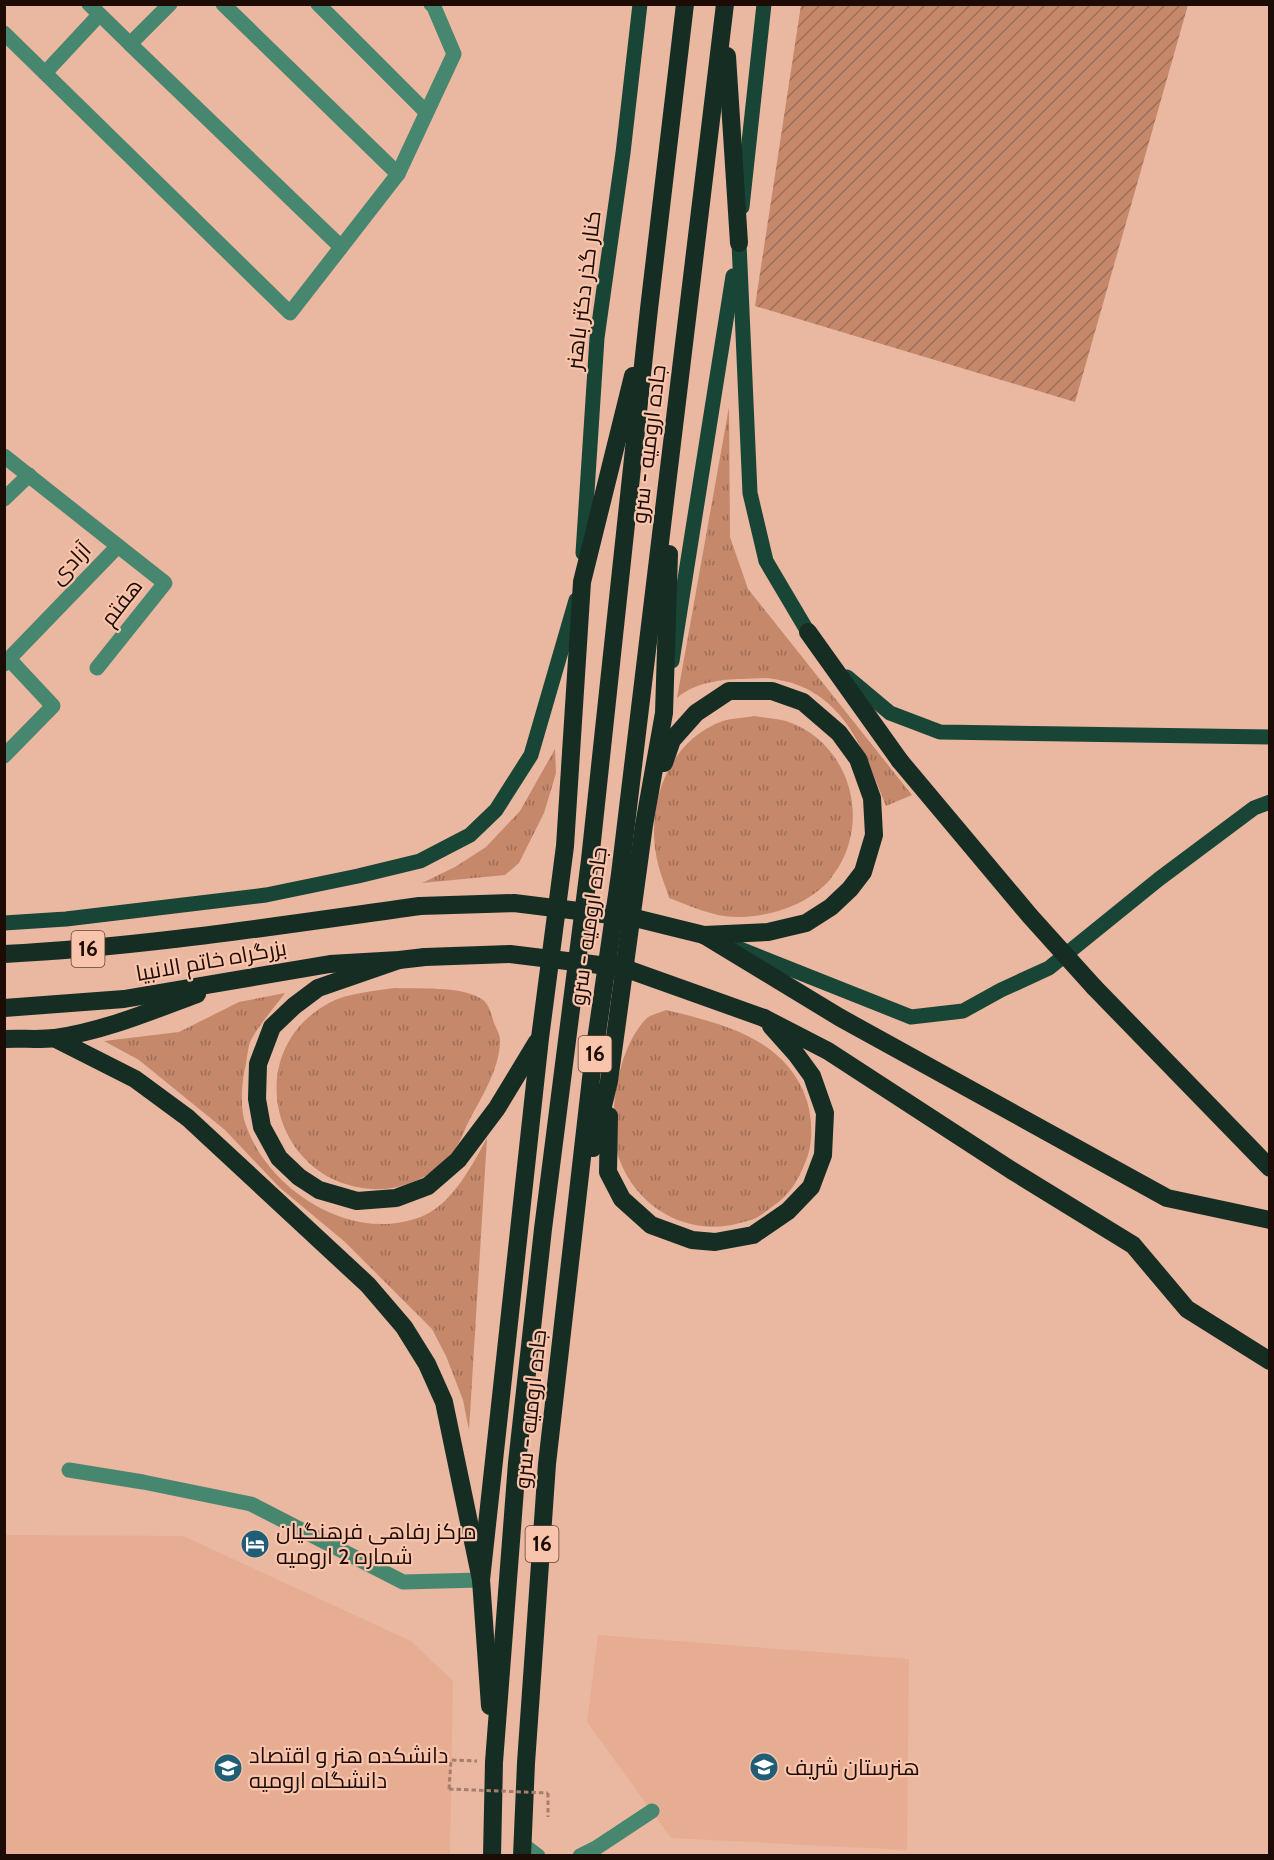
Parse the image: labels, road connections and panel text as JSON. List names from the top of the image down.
{
  "streets": {
    "highway": ["جاده ارومیه - سرو", "16", "بزرگراه خاتم الانبیا"],
    "main road": ["کنار گذر دکتر باهنر"],
    "street": ["آزادی", "هفتم"]
  },
  "crossings": [
    ["آزادی", "هفتم"]
  ],
  "places": {
    "hotel": ["مرکز رفاهی فرهنگیان شماره 2 ارومیه"],
    "school or university": ["هنرستان شریف", "دانشکده هنر و اقتصاد دانشگاه ارومیه"]
  }
}
